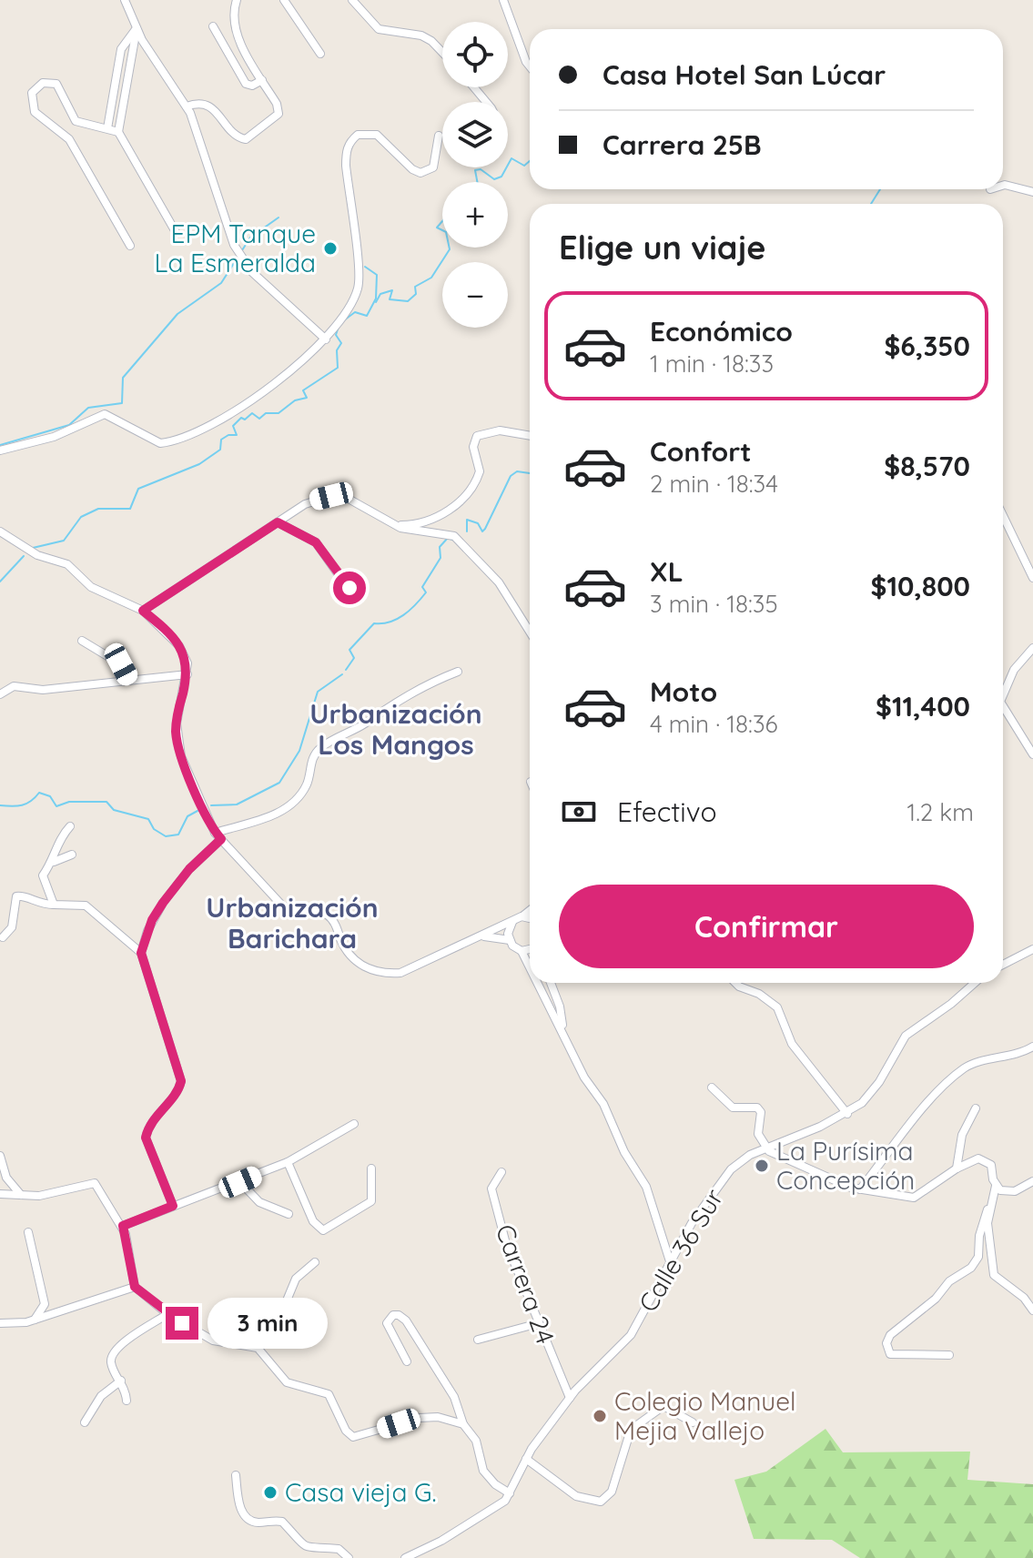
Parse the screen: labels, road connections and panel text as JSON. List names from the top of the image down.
{
  "streets": {
    "street": ["Calle 36 Sur", "Carrera 24"]
  },
  "crossings": [
    ["Calle 36 Sur", "Carrera 24"]
  ],
  "districts": ["Urbanización Los Mangos", "Urbanización Barichara"],
  "places": [
    "EPM Tanque La Esmeralda",
    "La Purísima Concepción",
    "Colegio Manuel Mejia Vallejo",
    "Casa vieja G."
  ],
  "page": {
    "map_buttons": ["+", "−"],
    "banner": ["Casa Hotel San Lúcar", "Carrera 25B"],
    "heading": "Elige un viaje",
    "list": [
      {
        "name": "Económico",
        "note": "1 min · 18:33",
        "value": "$6,350"
      },
      {
        "name": "Confort",
        "note": "2 min · 18:34",
        "value": "$8,570"
      },
      {
        "name": "XL",
        "note": "3 min · 18:35",
        "value": "$10,800"
      },
      {
        "name": "Moto",
        "note": "4 min · 18:36",
        "value": "$11,400"
      }
    ],
    "pay": ["Efectivo", "1.2 km"],
    "buttons": "Confirmar",
    "bubble": "3 min"
  }
}
